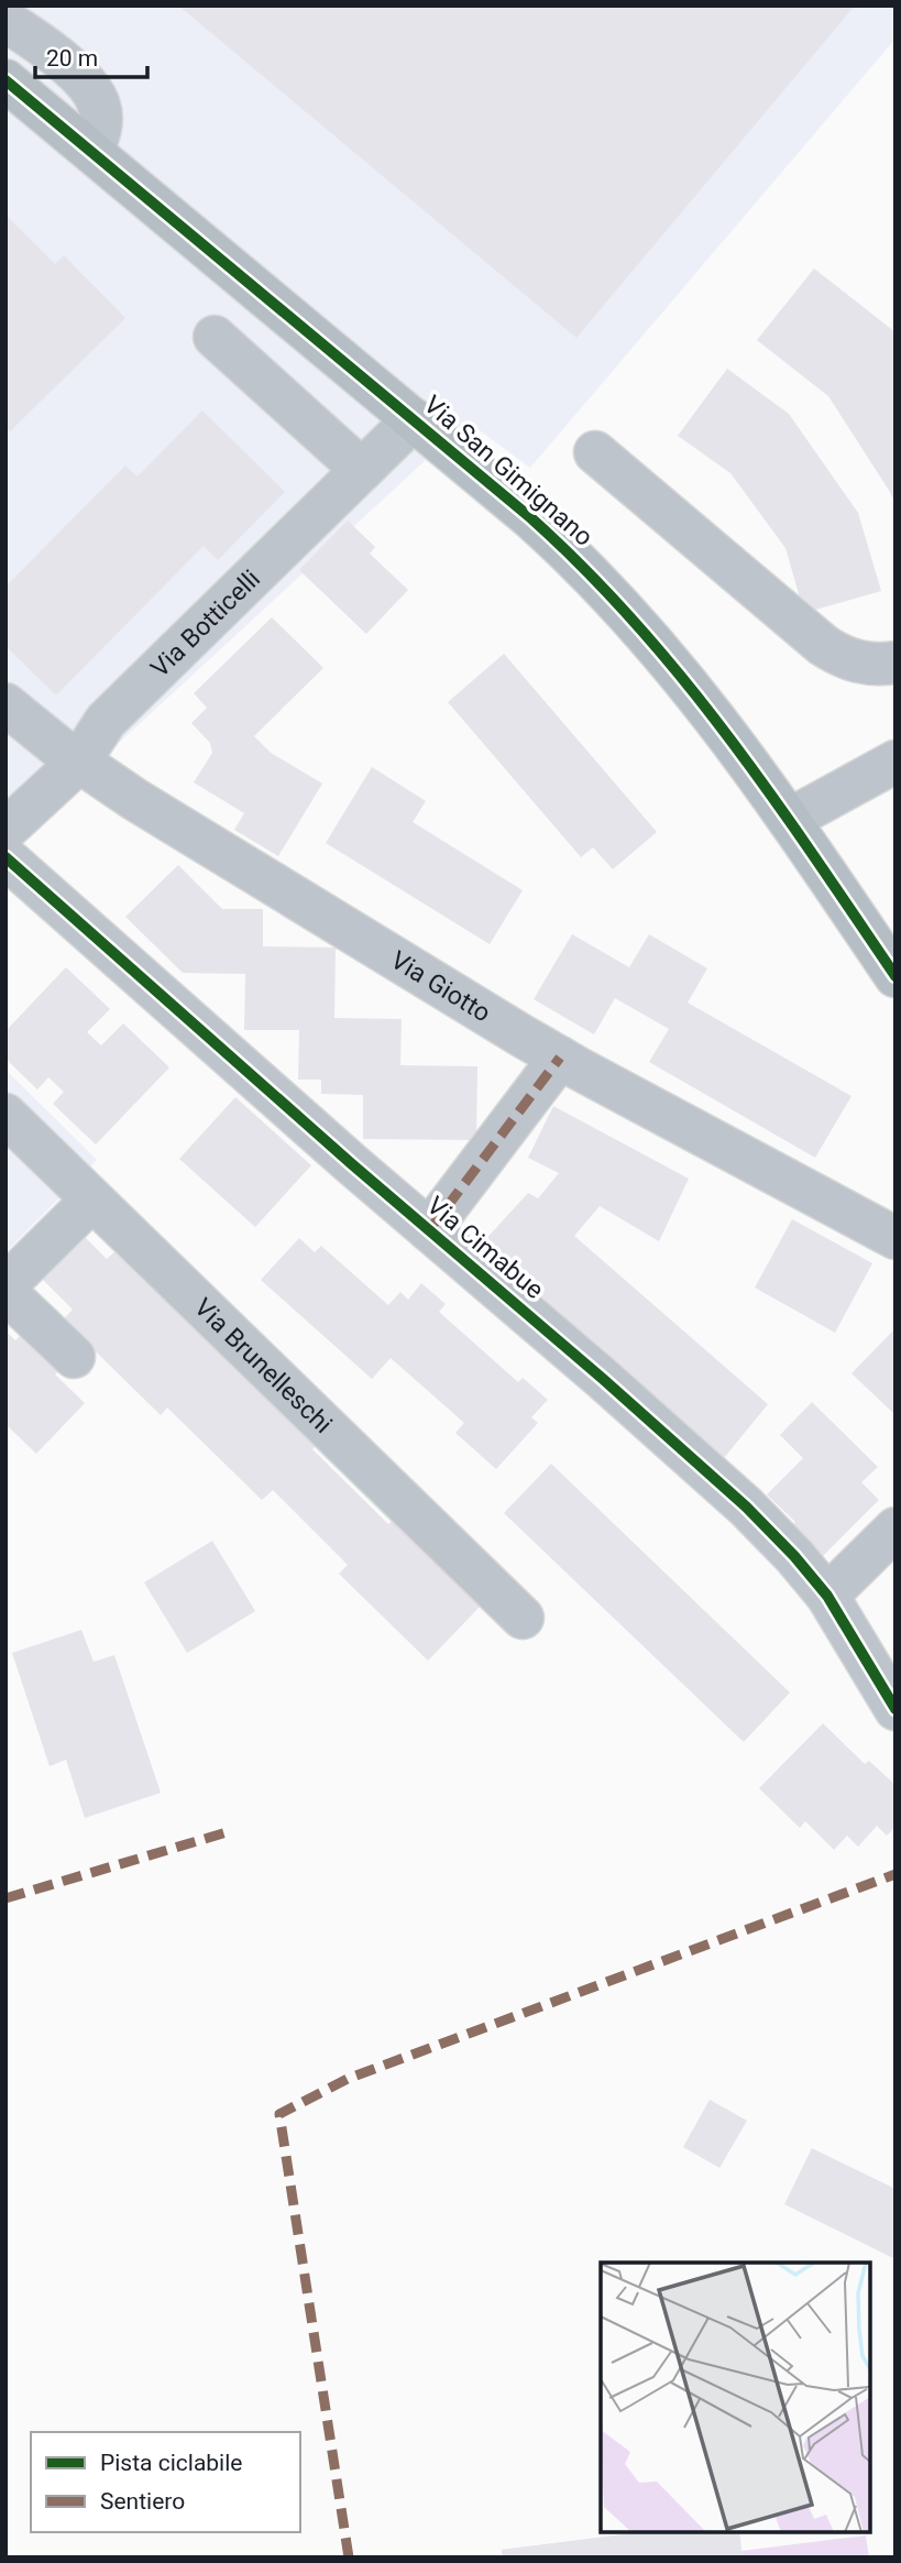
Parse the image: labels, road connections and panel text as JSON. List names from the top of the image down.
{
  "streets": {
    "main road": ["Via San Gimignano"],
    "street": [
      "Via Botticelli",
      "Via Giotto",
      "Via Cimabue",
      "Via Brunelleschi"
    ]
  },
  "crossings": [
    ["Via San Gimignano", "Via Botticelli"],
    ["Via Botticelli", "Via Giotto"]
  ],
  "legend": ["Pista ciclabile", "Sentiero"],
  "scale_bar": "20 m"
}
